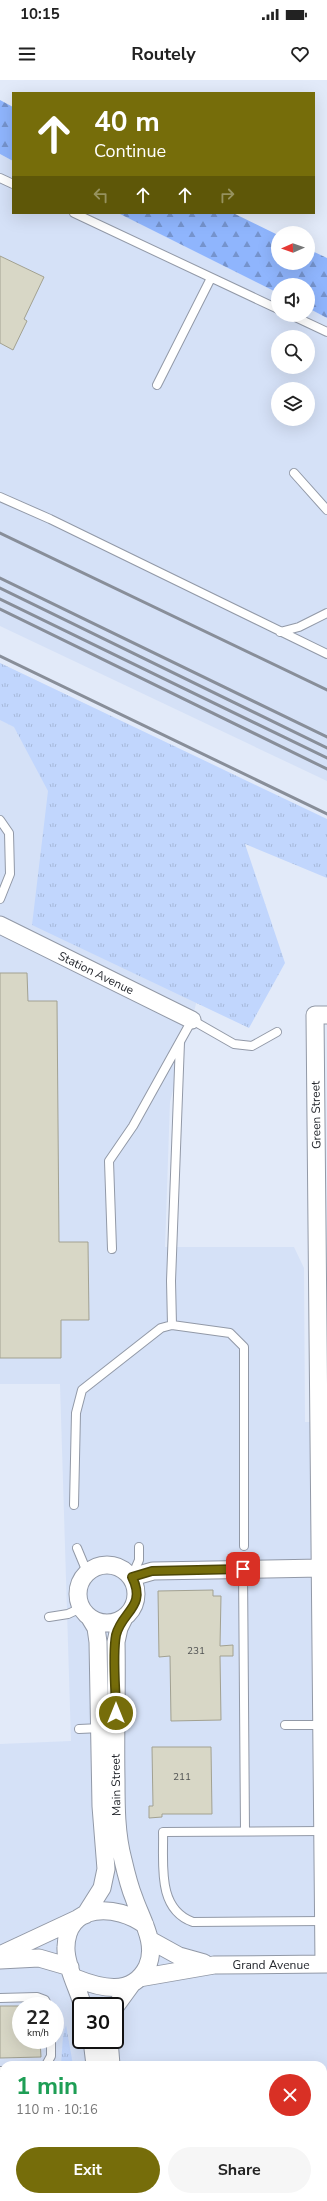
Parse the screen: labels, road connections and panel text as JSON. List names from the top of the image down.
{
  "streets": {
    "street": [
      "Station Avenue",
      "Green Street",
      "Main Street",
      "Grand Avenue"
    ]
  },
  "crossings": [
    ["Main Street", "Grand Avenue"]
  ],
  "house_numbers": ["231", "211"],
  "north": "left",
  "page": {
    "status": "10:15",
    "header": "Routely",
    "turn": ["40 m", "Continue"],
    "speed": "22 km/h",
    "limit": "30",
    "heading": ["1 min", "110 m · 10:16"],
    "buttons": ["Exit", "Share"]
  }
}
